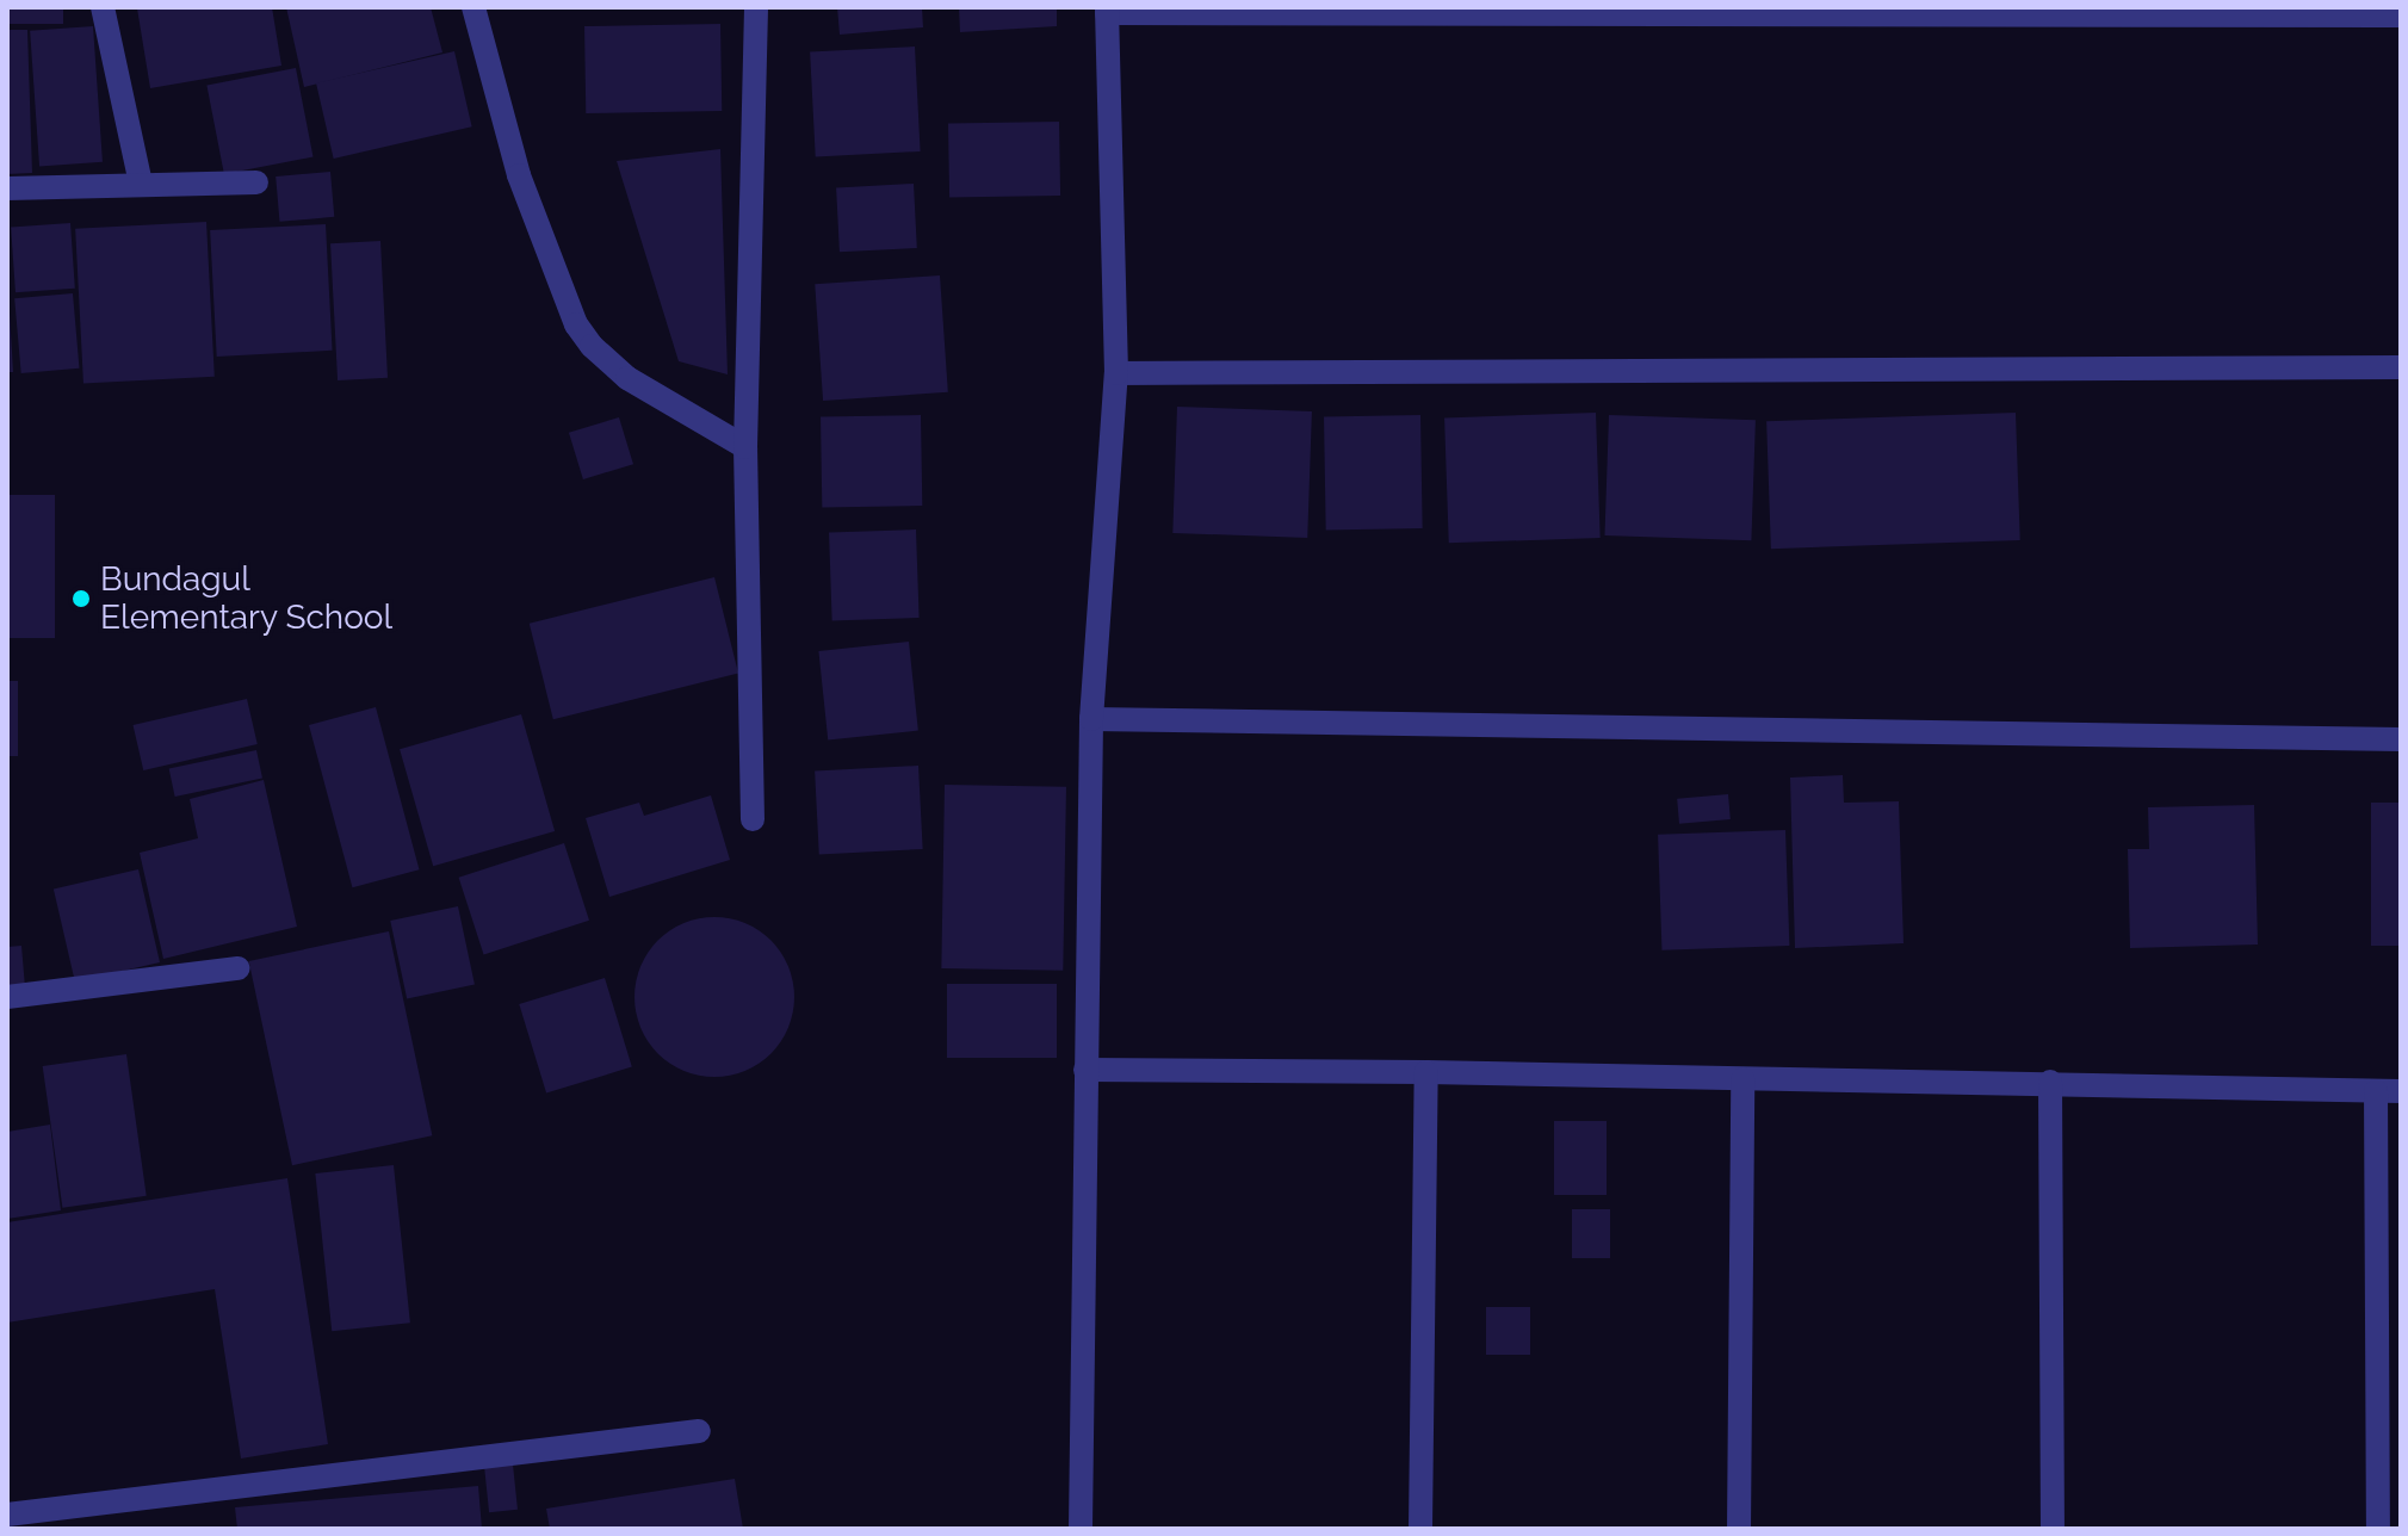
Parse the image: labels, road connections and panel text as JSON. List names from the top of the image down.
{
  "places": ["Bundagul Elementary School"]
}
